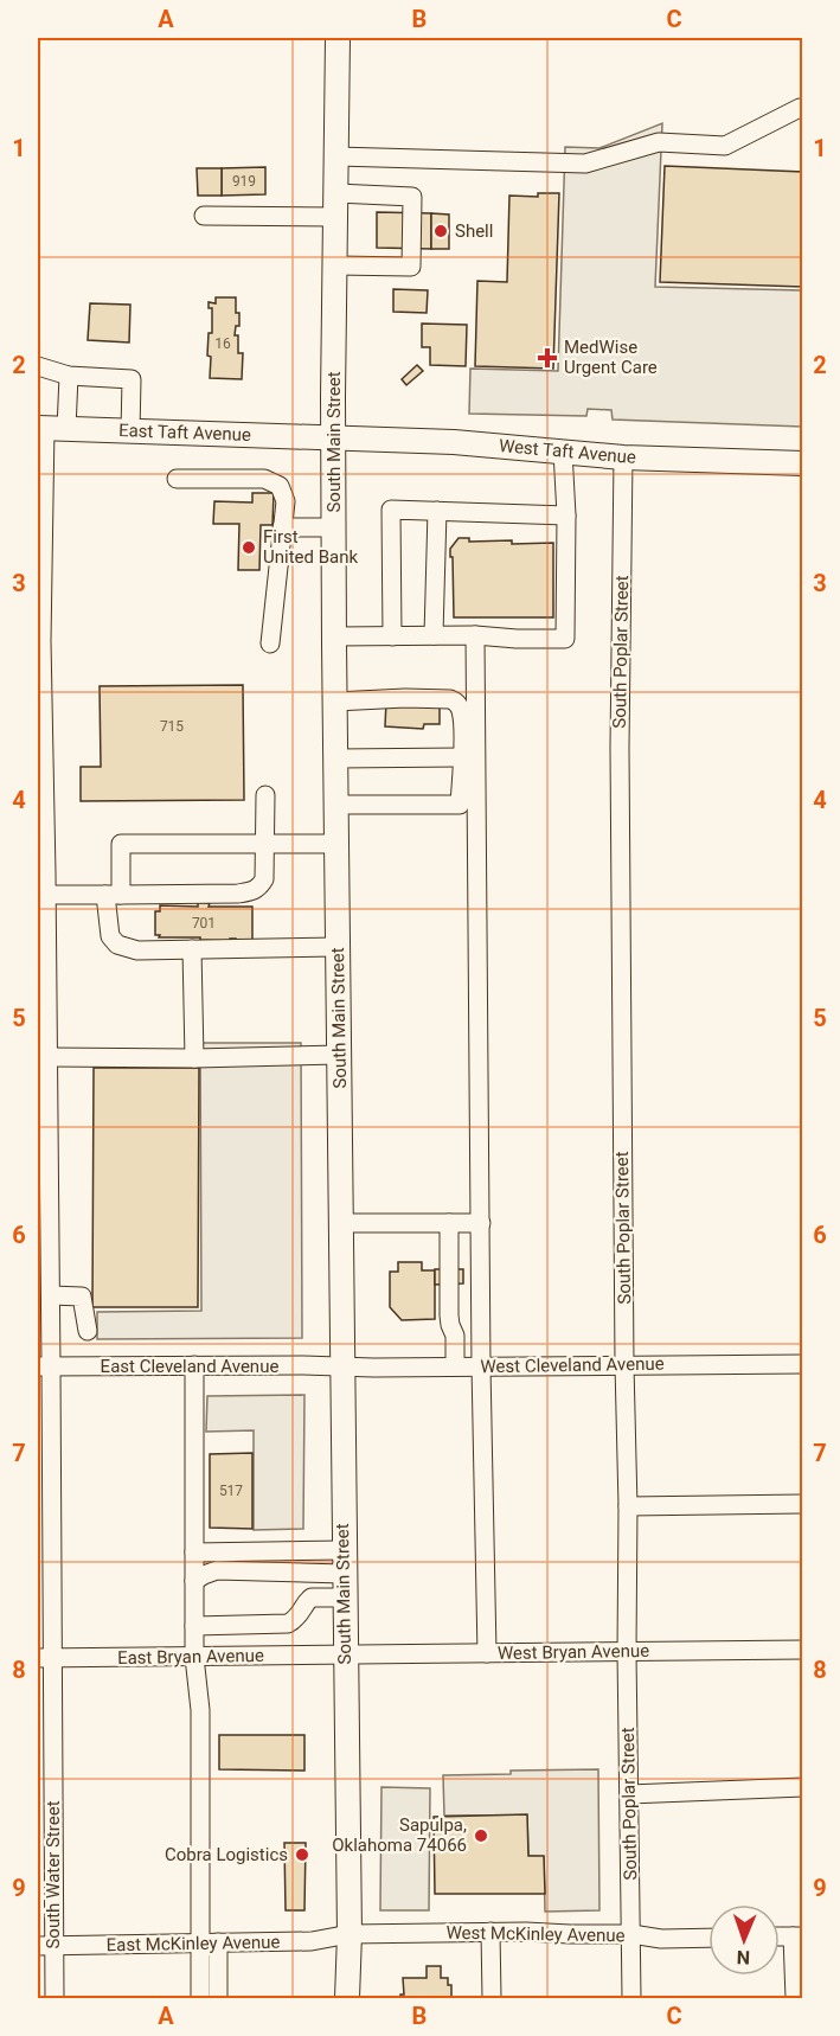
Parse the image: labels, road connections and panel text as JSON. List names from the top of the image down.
{
  "streets": {
    "main road": ["East Taft Avenue", "South Main Street", "West Taft Avenue"],
    "street": [
      "South Poplar Street",
      "West Cleveland Avenue",
      "East Cleveland Avenue",
      "West Bryan Avenue",
      "East Bryan Avenue",
      "South Water Street",
      "West McKinley Avenue",
      "East McKinley Avenue"
    ]
  },
  "crossings": [
    ["East Taft Avenue", "South Main Street"],
    ["East Taft Avenue", "West Taft Avenue"],
    ["East Taft Avenue", "South Water Street"],
    ["South Main Street", "West Taft Avenue"],
    ["South Main Street", "West Cleveland Avenue"],
    ["South Main Street", "East Cleveland Avenue"],
    ["South Main Street", "West Bryan Avenue"],
    ["South Main Street", "East Bryan Avenue"],
    ["South Main Street", "West McKinley Avenue"],
    ["South Main Street", "East McKinley Avenue"],
    ["West Taft Avenue", "South Poplar Street"],
    ["South Poplar Street", "West Cleveland Avenue"],
    ["South Poplar Street", "West Bryan Avenue"],
    ["South Poplar Street", "West McKinley Avenue"],
    ["West Cleveland Avenue", "East Cleveland Avenue"],
    ["East Cleveland Avenue", "South Water Street"],
    ["West Bryan Avenue", "East Bryan Avenue"],
    ["East Bryan Avenue", "South Water Street"],
    ["South Water Street", "East McKinley Avenue"],
    ["West McKinley Avenue", "East McKinley Avenue"]
  ],
  "places": {
    "other": [
      "Shell",
      "First United Bank",
      "Sapulpa, Oklahoma 74066",
      "Cobra Logistics"
    ],
    "health": ["MedWise Urgent Care"]
  },
  "house_numbers": [
    "919",
    "16",
    "715",
    "701",
    "517"
  ],
  "north": "bottom",
  "grid": {
    "columns": ["A", "B", "C"],
    "rows": [
      "1",
      "2",
      "3",
      "4",
      "5",
      "6",
      "7",
      "8",
      "9"
    ]
  }
}
